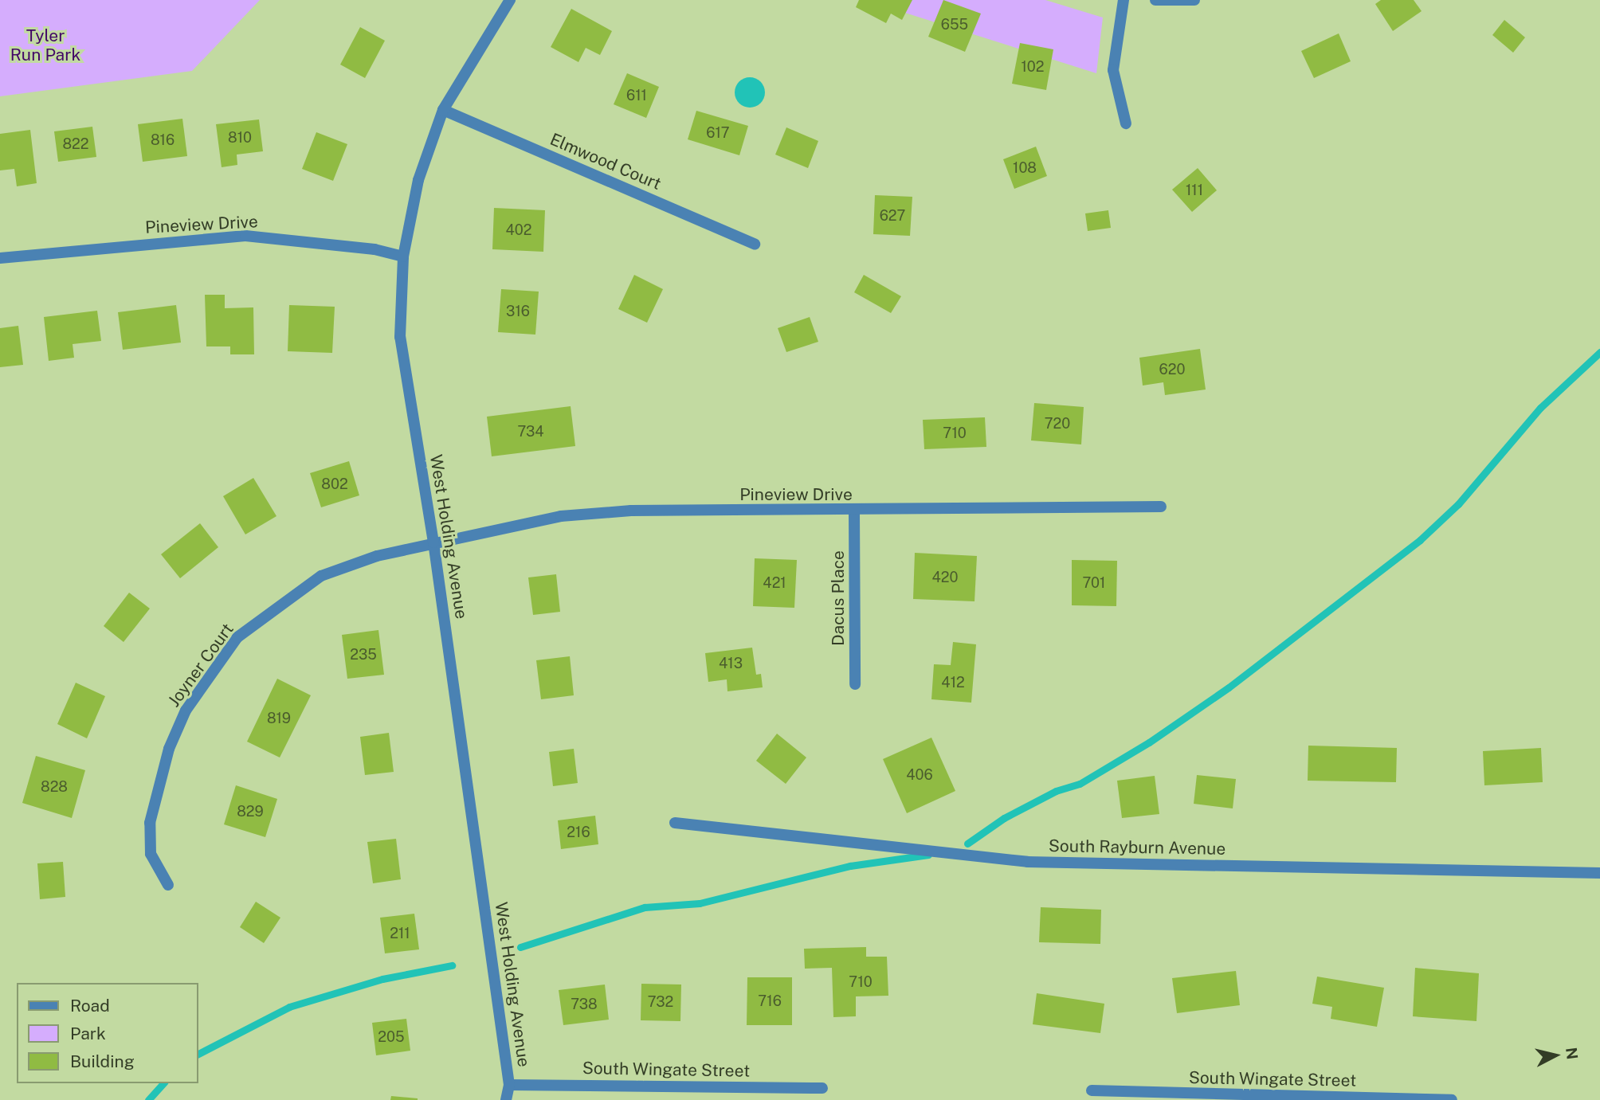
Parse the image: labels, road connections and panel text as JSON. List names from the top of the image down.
{
  "streets": {
    "street": [
      "Elmwood Court",
      "Pineview Drive",
      "West Holding Avenue",
      "Dacus Place",
      "Joyner Court",
      "South Rayburn Avenue",
      "South Wingate Street"
    ]
  },
  "crossings": [
    ["Elmwood Court", "West Holding Avenue"],
    ["Pineview Drive", "West Holding Avenue"],
    ["Pineview Drive", "Dacus Place"],
    ["Pineview Drive", "Joyner Court"],
    ["West Holding Avenue", "Joyner Court"],
    ["West Holding Avenue", "South Wingate Street"]
  ],
  "parks": ["Tyler Run Park"],
  "house_numbers": [
    "655",
    "102",
    "611",
    "617",
    "810",
    "816",
    "822",
    "108",
    "111",
    "627",
    "402",
    "316",
    "620",
    "720",
    "734",
    "710",
    "802",
    "420",
    "421",
    "701",
    "235",
    "413",
    "412",
    "819",
    "406",
    "828",
    "829",
    "216",
    "211",
    "710",
    "716",
    "732",
    "738",
    "205"
  ],
  "legend": ["Road", "Park", "Building"],
  "north": "right"
}
